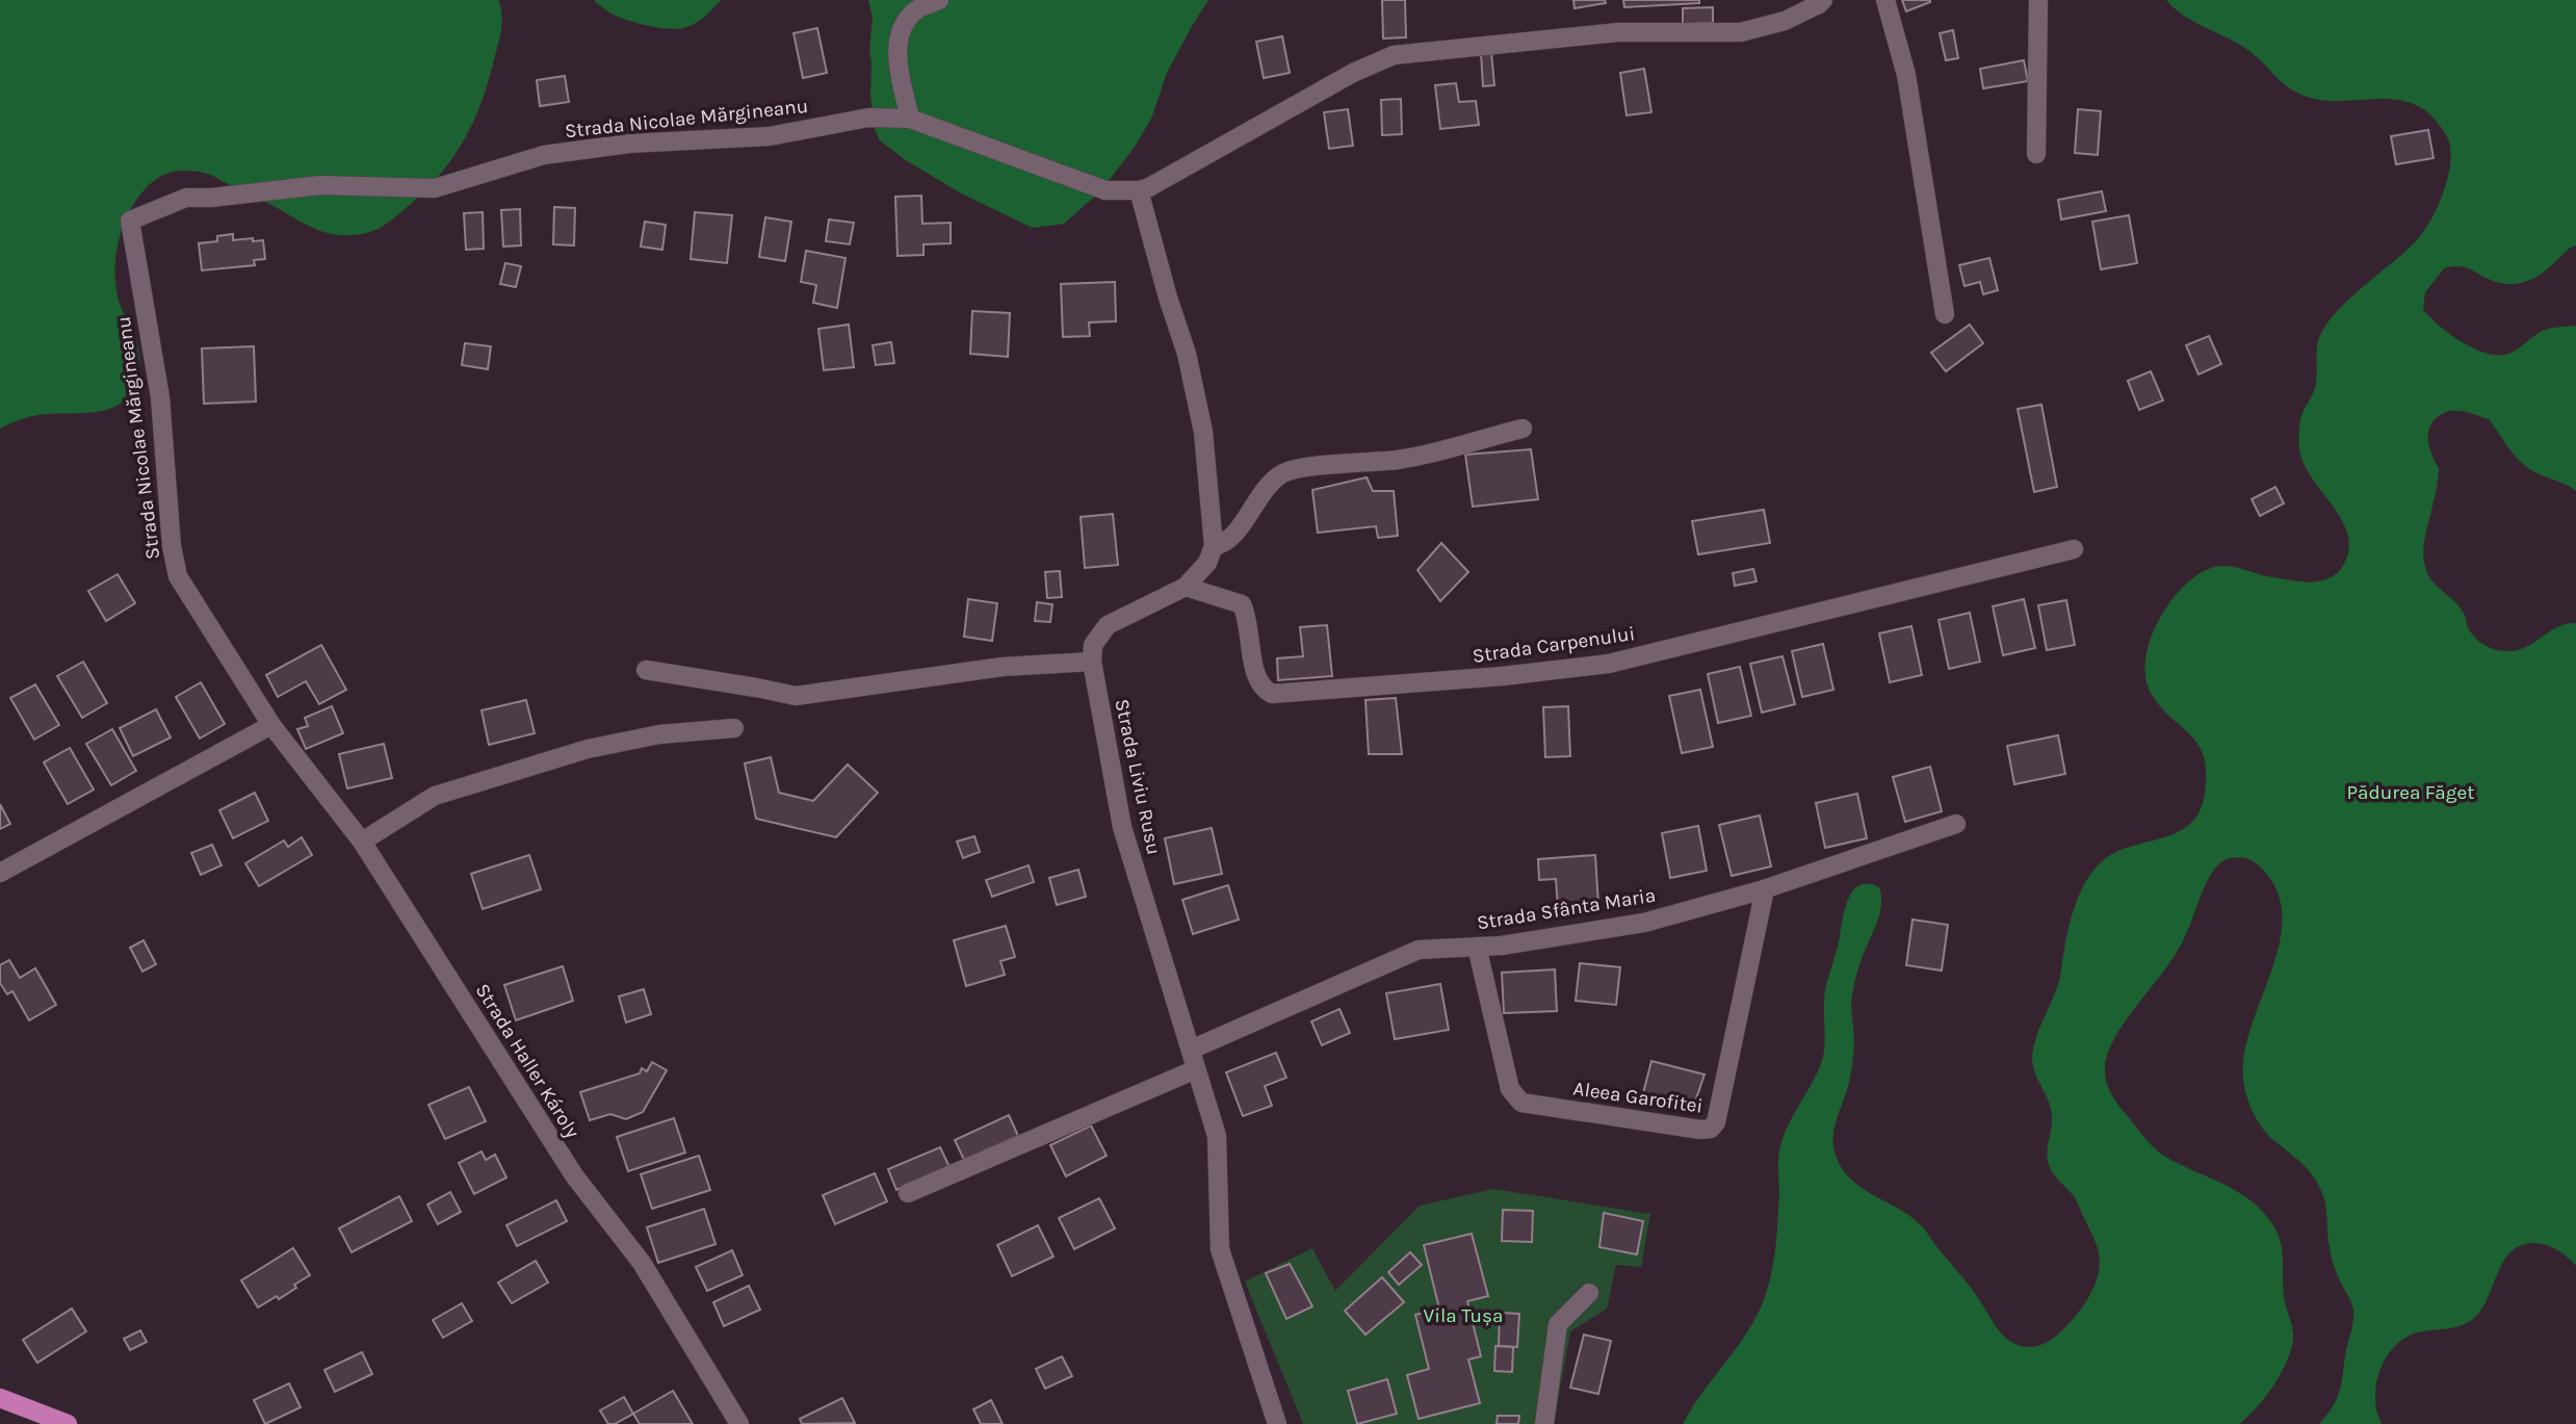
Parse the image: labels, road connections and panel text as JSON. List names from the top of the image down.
{
  "streets": {
    "street": [
      "Strada Nicolae Mărgineanu",
      "Strada Carpenului",
      "Strada Liviu Rusu",
      "Strada Sfânta Maria",
      "Strada Haller Károly",
      "Aleea Garofitei"
    ]
  },
  "crossings": [
    ["Strada Nicolae Mărgineanu", "Strada Haller Károly"],
    ["Strada Liviu Rusu", "Strada Sfânta Maria"],
    ["Strada Sfânta Maria", "Aleea Garofitei"]
  ],
  "parks": ["Pădurea Făget", "Vila Tușa"]
}
